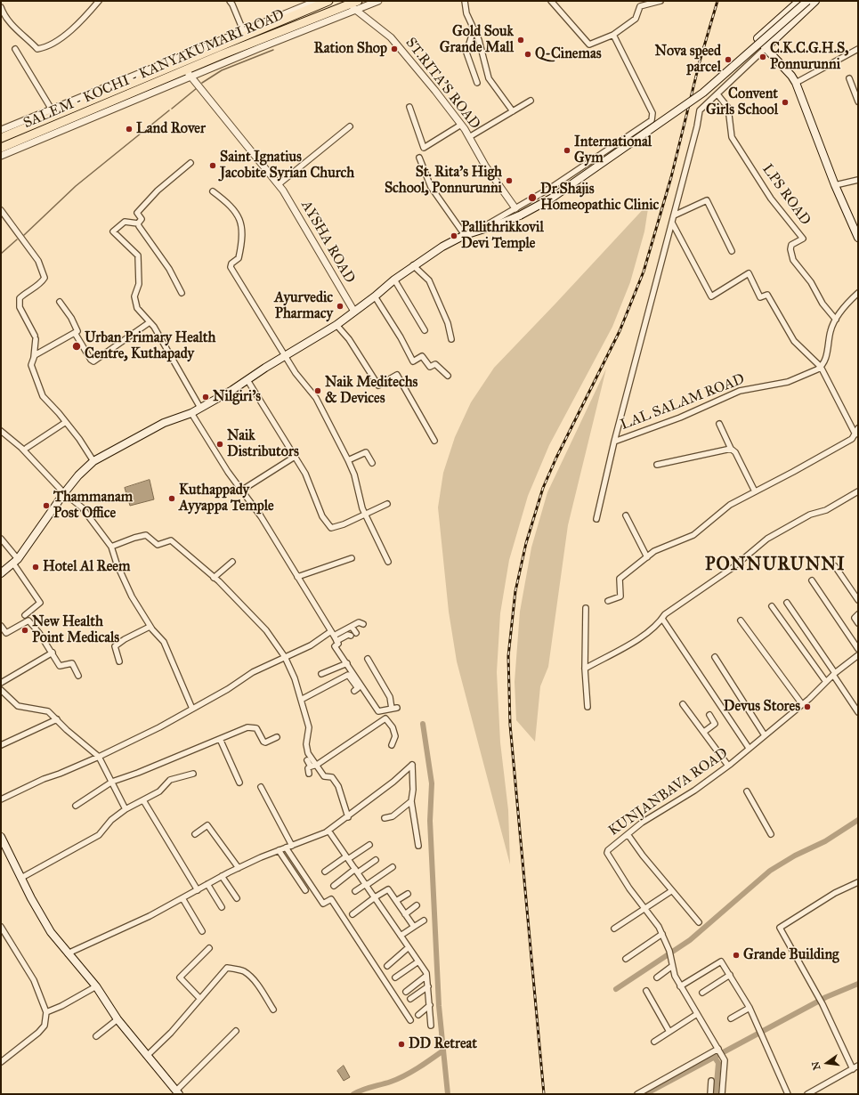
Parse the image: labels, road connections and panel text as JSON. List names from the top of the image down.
{
  "streets": {
    "highway": ["SALEM - KOCHI - KANYAKUMARI ROAD"],
    "street": [
      "ST.RITA'S ROAD",
      "LPS ROAD",
      "AYSHA ROAD",
      "LAL SALAM ROAD",
      "KUNJANBAVA ROAD"
    ]
  },
  "crossings": [
    ["SALEM - KOCHI - KANYAKUMARI ROAD", "ST.RITA'S ROAD"],
    ["SALEM - KOCHI - KANYAKUMARI ROAD", "AYSHA ROAD"]
  ],
  "districts": ["PONNURUNNI"],
  "places": [
    "Gold Souk Grande Mall",
    "Ration Shop",
    "Q-Cinemas",
    "C.K.C.G.H.S, Ponnurunni",
    "Nova speed parcel",
    "Convent Girls School",
    "Land Rover",
    "International Gym",
    "Saint Ignatius Jacobite Syrian Church",
    "St. Rita's High School, Ponnurunni",
    "Dr.Shajis Homeopathic Clinic",
    "Pallithrikkovil Devi Temple",
    "Ayurvedic Pharmacy",
    "Urban Primary Health Centre, Kuthapady",
    "Naik Meditechs & Devices",
    "Nilgiri's",
    "Naik Distributors",
    "Kuthappady Ayyappa Temple",
    "Thammanam Post Office",
    "Hotel Al Reem",
    "New Health Point Medicals",
    "Devus Stores",
    "Grande Building",
    "DD Retreat"
  ],
  "north": "left"
}
